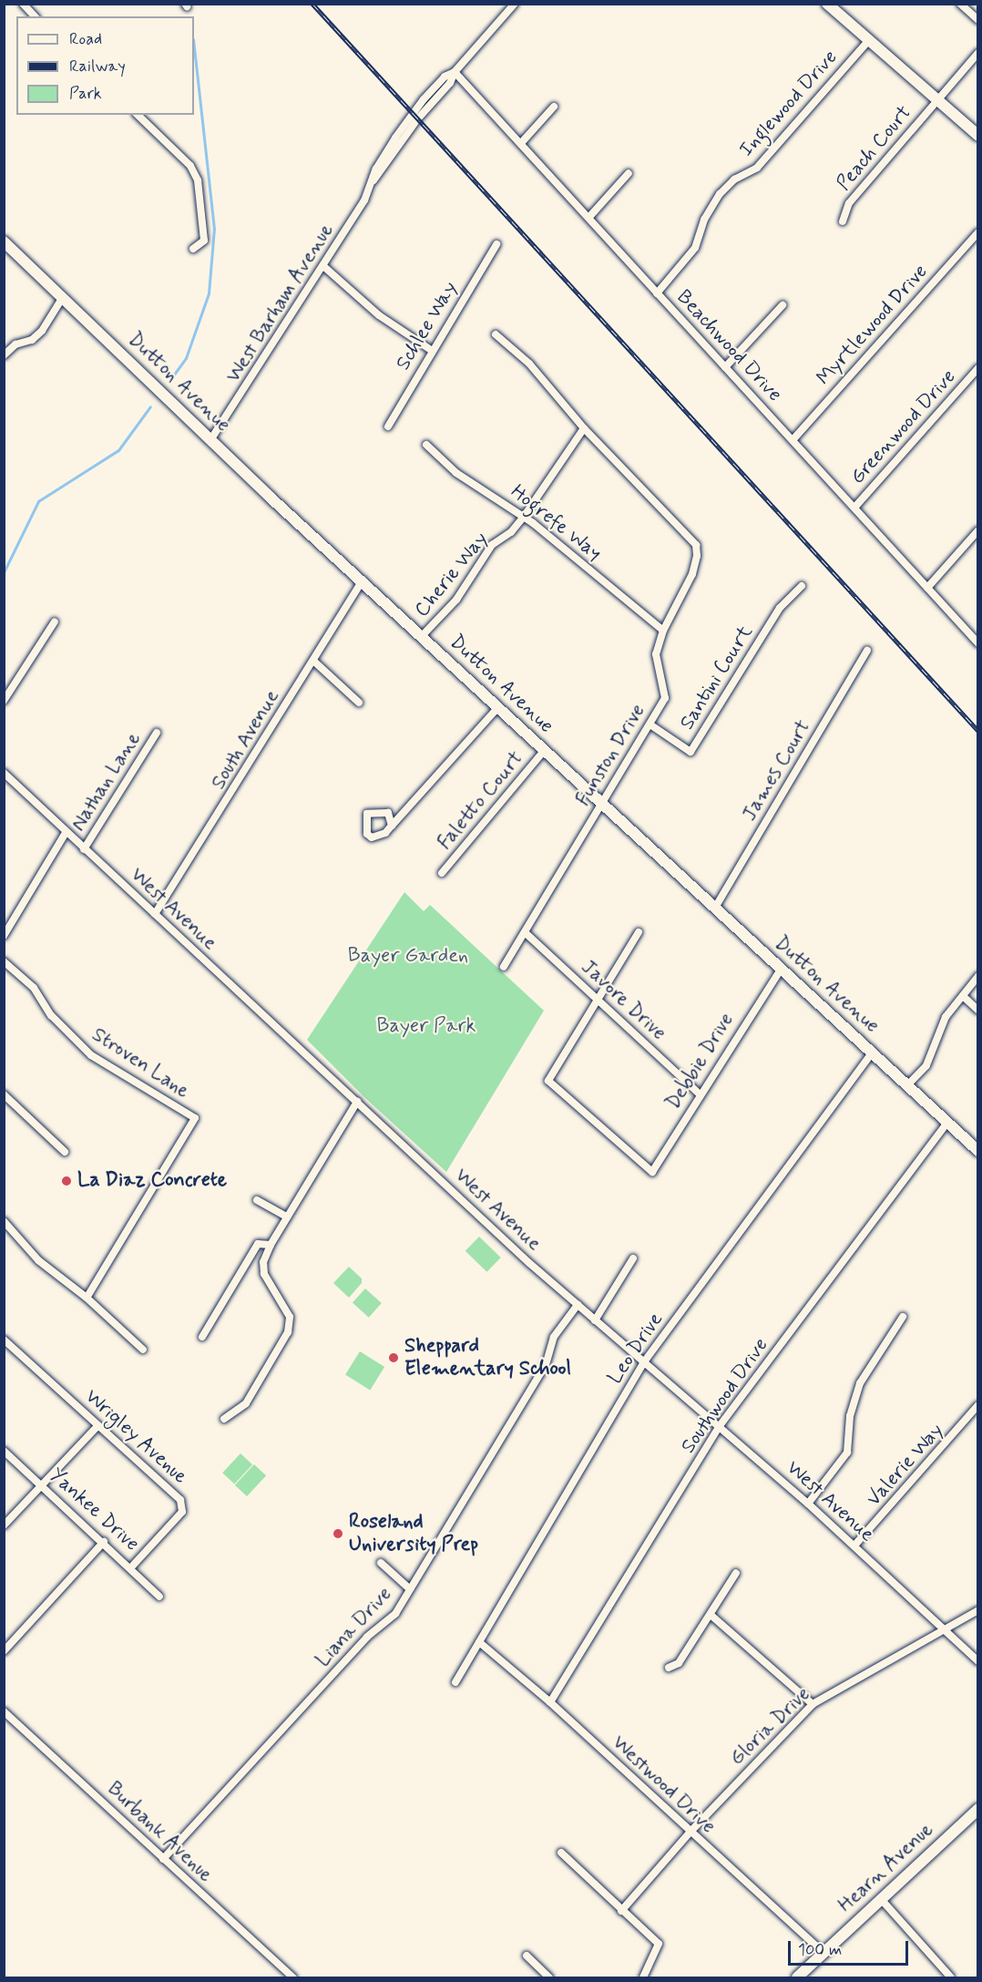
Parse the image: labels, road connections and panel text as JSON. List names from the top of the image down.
{
  "streets": {
    "main road": ["Dutton Avenue", "Hearn Avenue"],
    "street": [
      "Inglewood Drive",
      "Peach Court",
      "West Barham Avenue",
      "Myrtlewood Drive",
      "Schlee Way",
      "Beachwood Drive",
      "Greenwood Drive",
      "Hogrefe Way",
      "Cherie Way",
      "Santini Court",
      "South Avenue",
      "Funston Drive",
      "James Court",
      "Nathan Lane",
      "Faletto Court",
      "West Avenue",
      "Javore Drive",
      "Debbie Drive",
      "Stroven Lane",
      "Leo Drive",
      "Southwood Drive",
      "Wrigley Avenue",
      "Valerie Way",
      "Yankee Drive",
      "Liana Drive",
      "Gloria Drive",
      "Westwood Drive",
      "Burbank Avenue"
    ]
  },
  "crossings": [
    ["Inglewood Drive", "Beachwood Drive"],
    ["West Barham Avenue", "Beachwood Drive"],
    ["West Barham Avenue", "Dutton Avenue"],
    ["Myrtlewood Drive", "Beachwood Drive"],
    ["Beachwood Drive", "Greenwood Drive"],
    ["Dutton Avenue", "Cherie Way"],
    ["Dutton Avenue", "South Avenue"],
    ["Dutton Avenue", "Funston Drive"],
    ["Dutton Avenue", "James Court"],
    ["Dutton Avenue", "Faletto Court"],
    ["Dutton Avenue", "Debbie Drive"],
    ["Dutton Avenue", "Leo Drive"],
    ["Dutton Avenue", "Southwood Drive"],
    ["Hogrefe Way", "Cherie Way"],
    ["Hogrefe Way", "Funston Drive"],
    ["Cherie Way", "Funston Drive"],
    ["Santini Court", "Funston Drive"],
    ["South Avenue", "West Avenue"],
    ["Funston Drive", "Javore Drive"],
    ["Nathan Lane", "West Avenue"],
    ["West Avenue", "Leo Drive"],
    ["West Avenue", "Southwood Drive"],
    ["West Avenue", "Valerie Way"],
    ["West Avenue", "Liana Drive"],
    ["West Avenue", "Gloria Drive"],
    ["Javore Drive", "Debbie Drive"],
    ["Leo Drive", "Westwood Drive"],
    ["Southwood Drive", "Westwood Drive"],
    ["Wrigley Avenue", "Yankee Drive"],
    ["Liana Drive", "Burbank Avenue"],
    ["Gloria Drive", "Westwood Drive"],
    ["Westwood Drive", "Hearn Avenue"]
  ],
  "parks": ["Bayer Garden", "Bayer Park"],
  "places": ["La Diaz Concrete", "Sheppard Elementary School", "Roseland University Prep"],
  "legend": ["Road", "Railway", "Park"],
  "scale_bar": "100 m"
}
